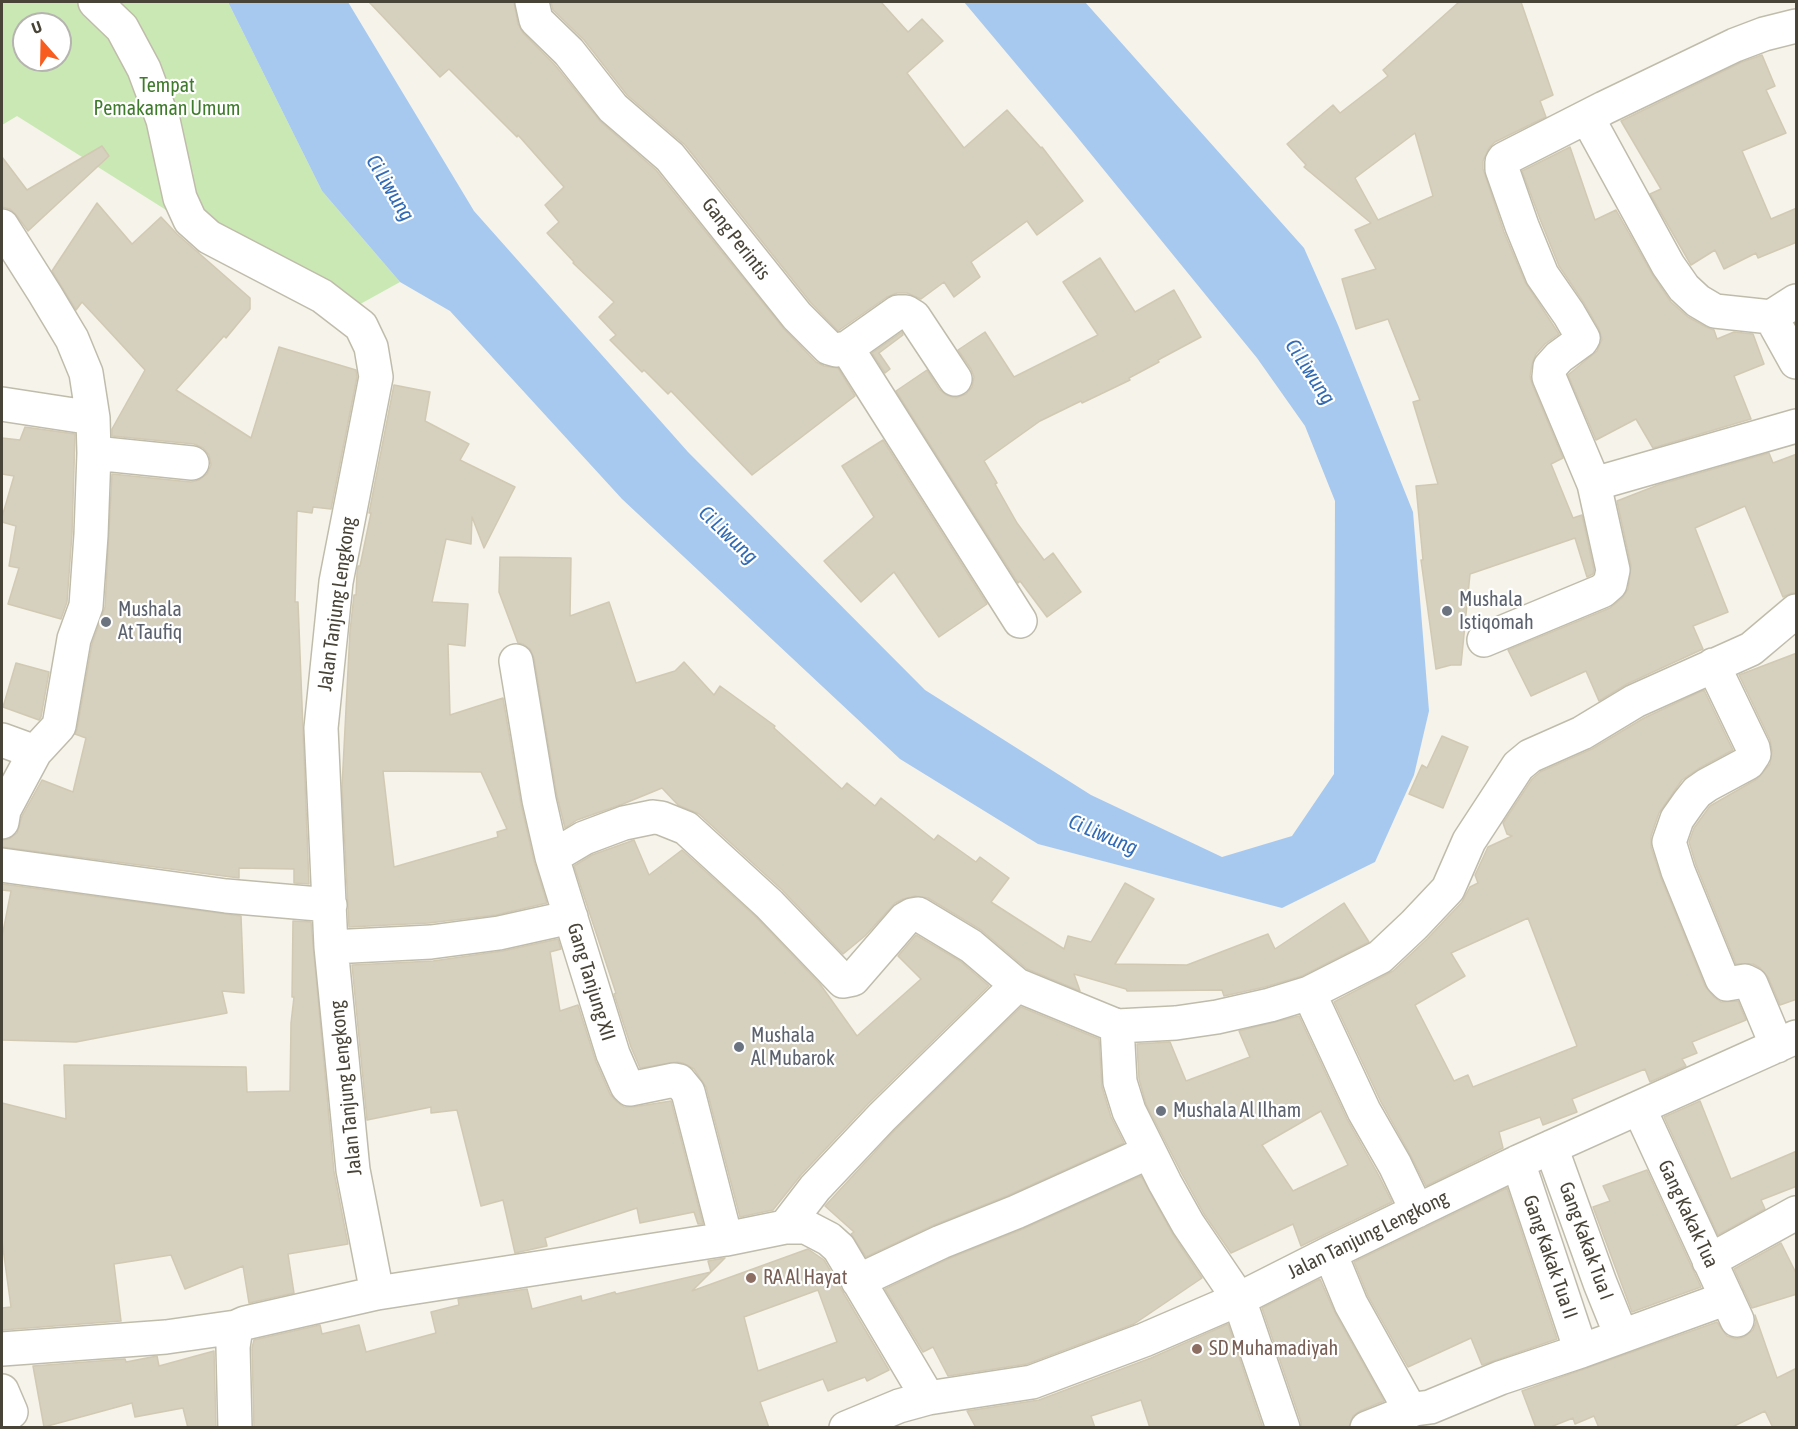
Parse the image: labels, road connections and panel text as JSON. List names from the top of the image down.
{
  "streets": {
    "street": [
      "Gang Perintis",
      "Jalan Tanjung Lengkong",
      "Gang Tanjung XII",
      "Gang Kakak Tua",
      "Gang Kakak Tua I",
      "Gang Kakak Tua II"
    ]
  },
  "crossings": [
    ["Jalan Tanjung Lengkong", "Gang Kakak Tua"],
    ["Jalan Tanjung Lengkong", "Gang Kakak Tua I"],
    ["Jalan Tanjung Lengkong", "Gang Kakak Tua II"],
    ["Gang Kakak Tua", "Gang Kakak Tua I"]
  ],
  "water": ["Ci Liwung"],
  "parks": ["Tempat Pemakaman Umum"],
  "places": [
    "Mushala Istiqomah",
    "Mushala At Taufiq",
    "Mushala Al Mubarok",
    "Mushala Al Ilham",
    "RA Al Hayat",
    "SD Muhamadiyah"
  ],
  "north": "top"
}
